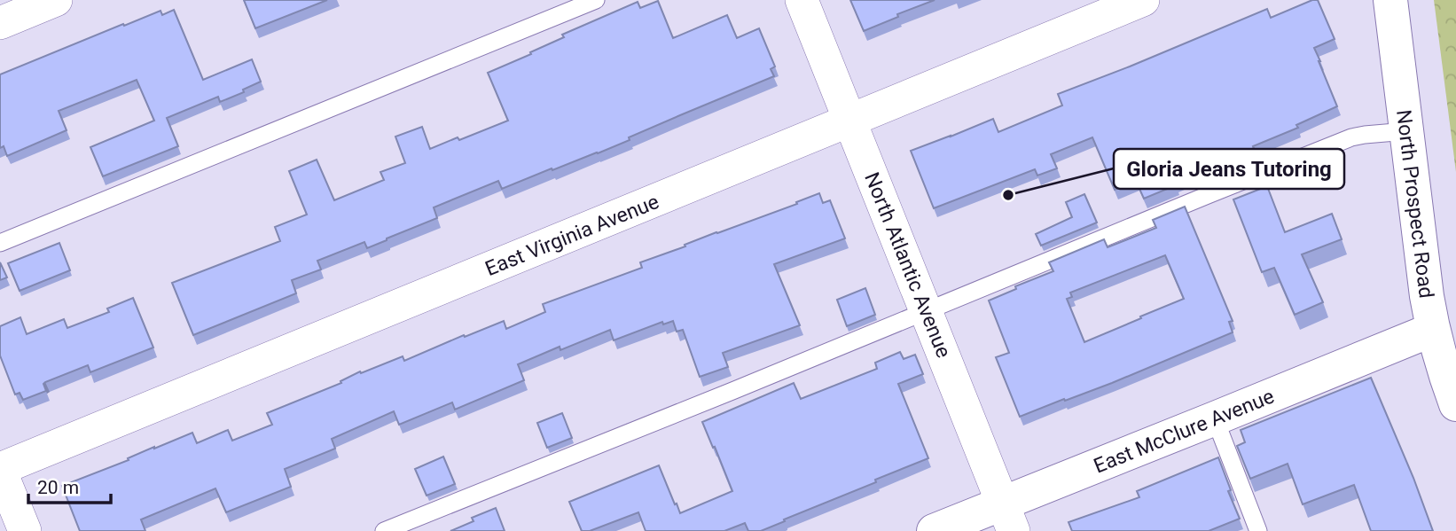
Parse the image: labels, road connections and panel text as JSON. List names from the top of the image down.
{
  "streets": {
    "street": [
      "North Prospect Road",
      "East Virginia Avenue",
      "North Atlantic Avenue",
      "East McClure Avenue"
    ]
  },
  "crossings": [
    ["North Prospect Road", "East McClure Avenue"],
    ["East Virginia Avenue", "North Atlantic Avenue"],
    ["North Atlantic Avenue", "East McClure Avenue"]
  ],
  "places": ["Gloria Jeans Tutoring"],
  "scale_bar": "20 m"
}
